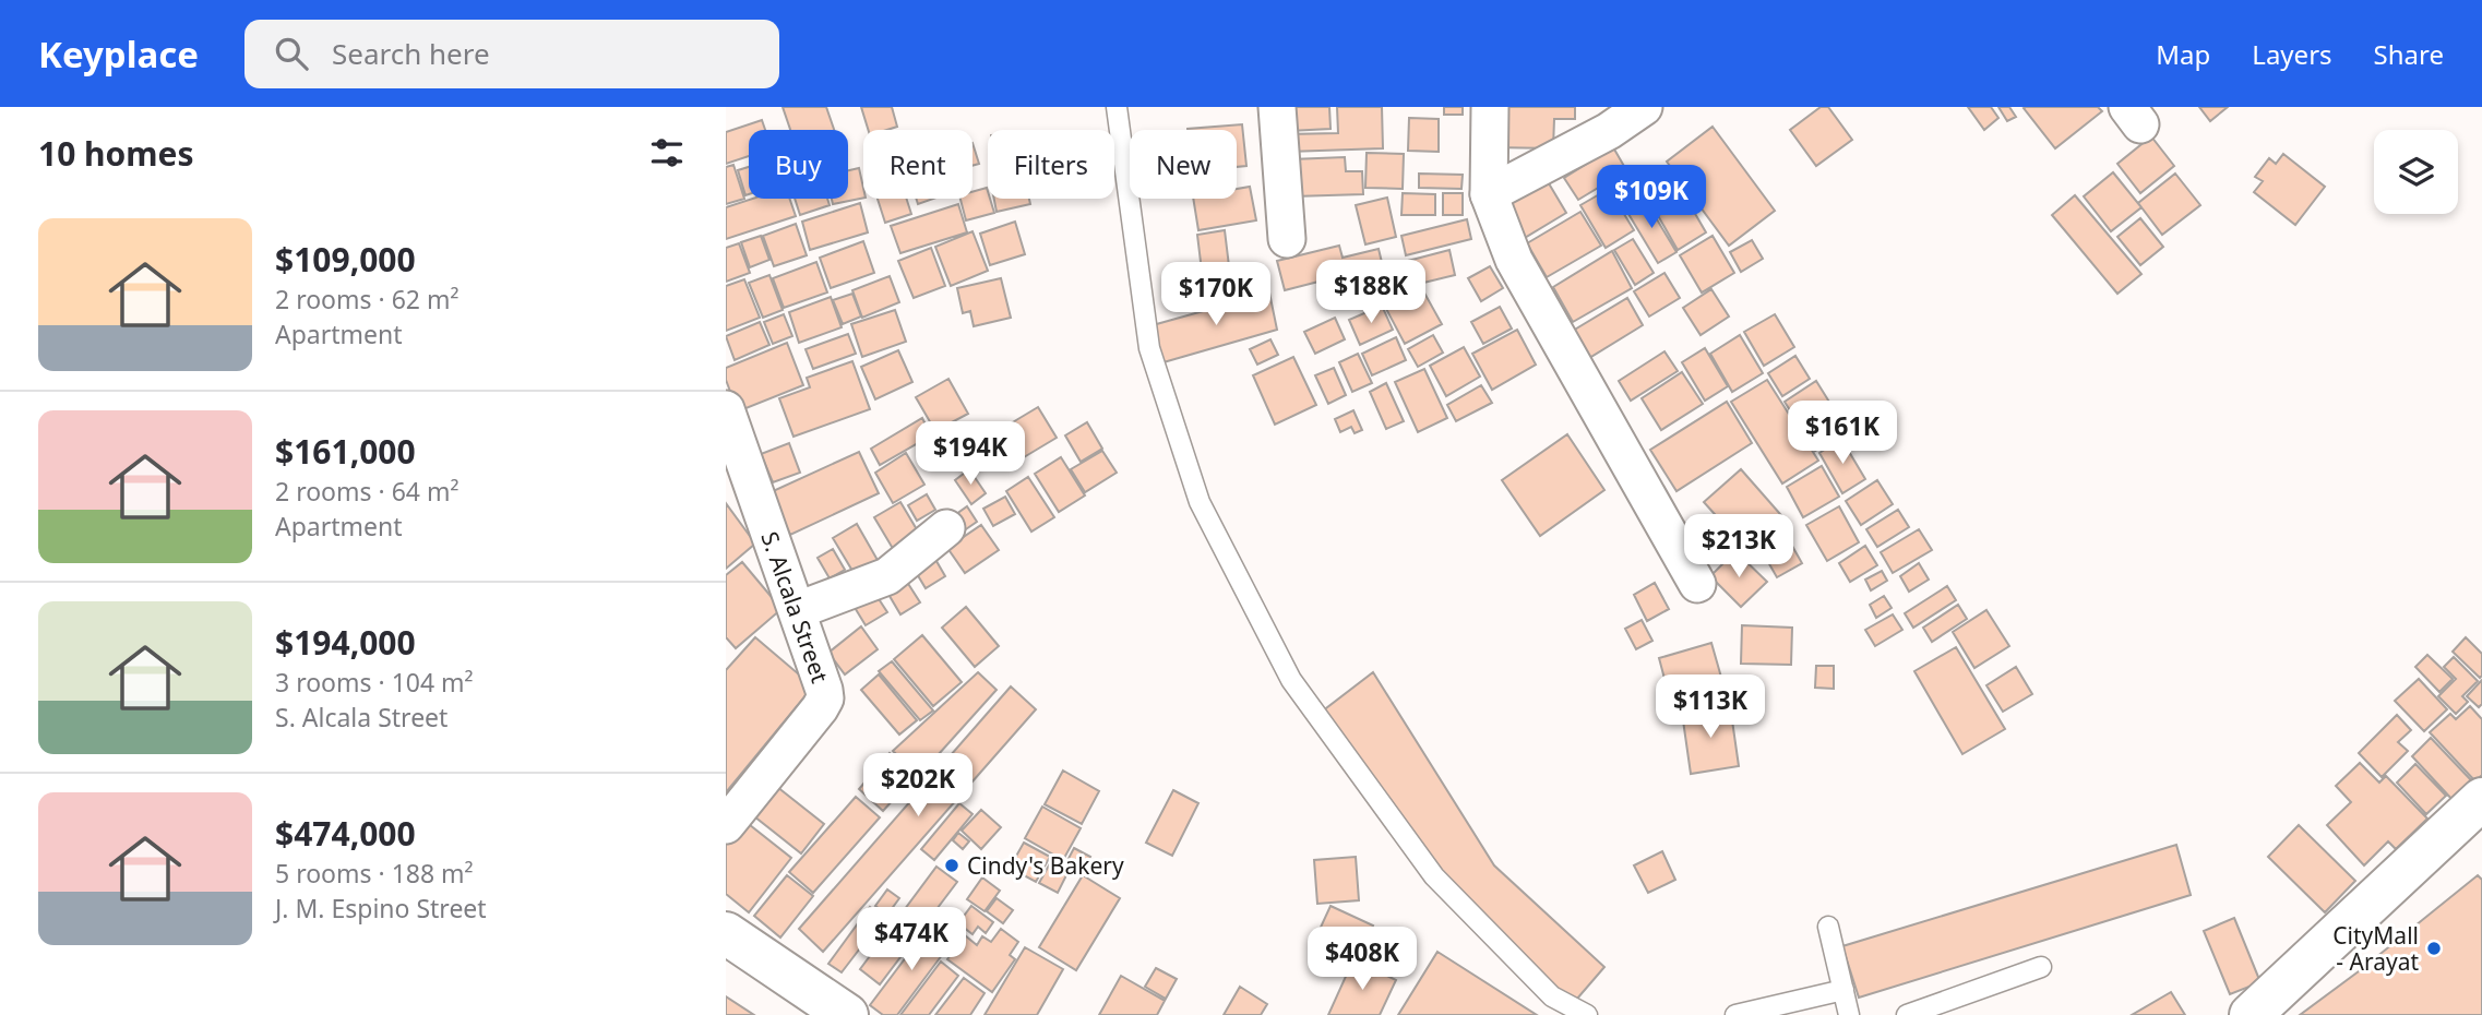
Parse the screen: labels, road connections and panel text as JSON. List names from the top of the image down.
{
  "streets": {
    "street": ["S. Alcala Street"]
  },
  "places": ["Cindy's Bakery", "CityMall - Arayat"],
  "page": {
    "header": "Keyplace",
    "search": "Search here",
    "nav": ["Map", "Layers", "Share"],
    "heading": "10 homes",
    "chip": [
      "Buy",
      "Rent",
      "Filters",
      "New"
    ],
    "price": [
      "$109K",
      "$188K",
      "$170K",
      "$161K",
      "$194K",
      "$213K",
      "$113K",
      "$202K",
      "$474K",
      "$408K"
    ],
    "list": [
      {
        "name": "$109,000",
        "note": "2 rooms · 62 m² · Apartment"
      },
      {
        "name": "$161,000",
        "note": "2 rooms · 64 m² · Apartment"
      },
      {
        "name": "$194,000",
        "note": "3 rooms · 104 m² · S. Alcala Street"
      },
      {
        "name": "$474,000",
        "note": "5 rooms · 188 m² · J. M. Espino Street"
      }
    ]
  }
}
